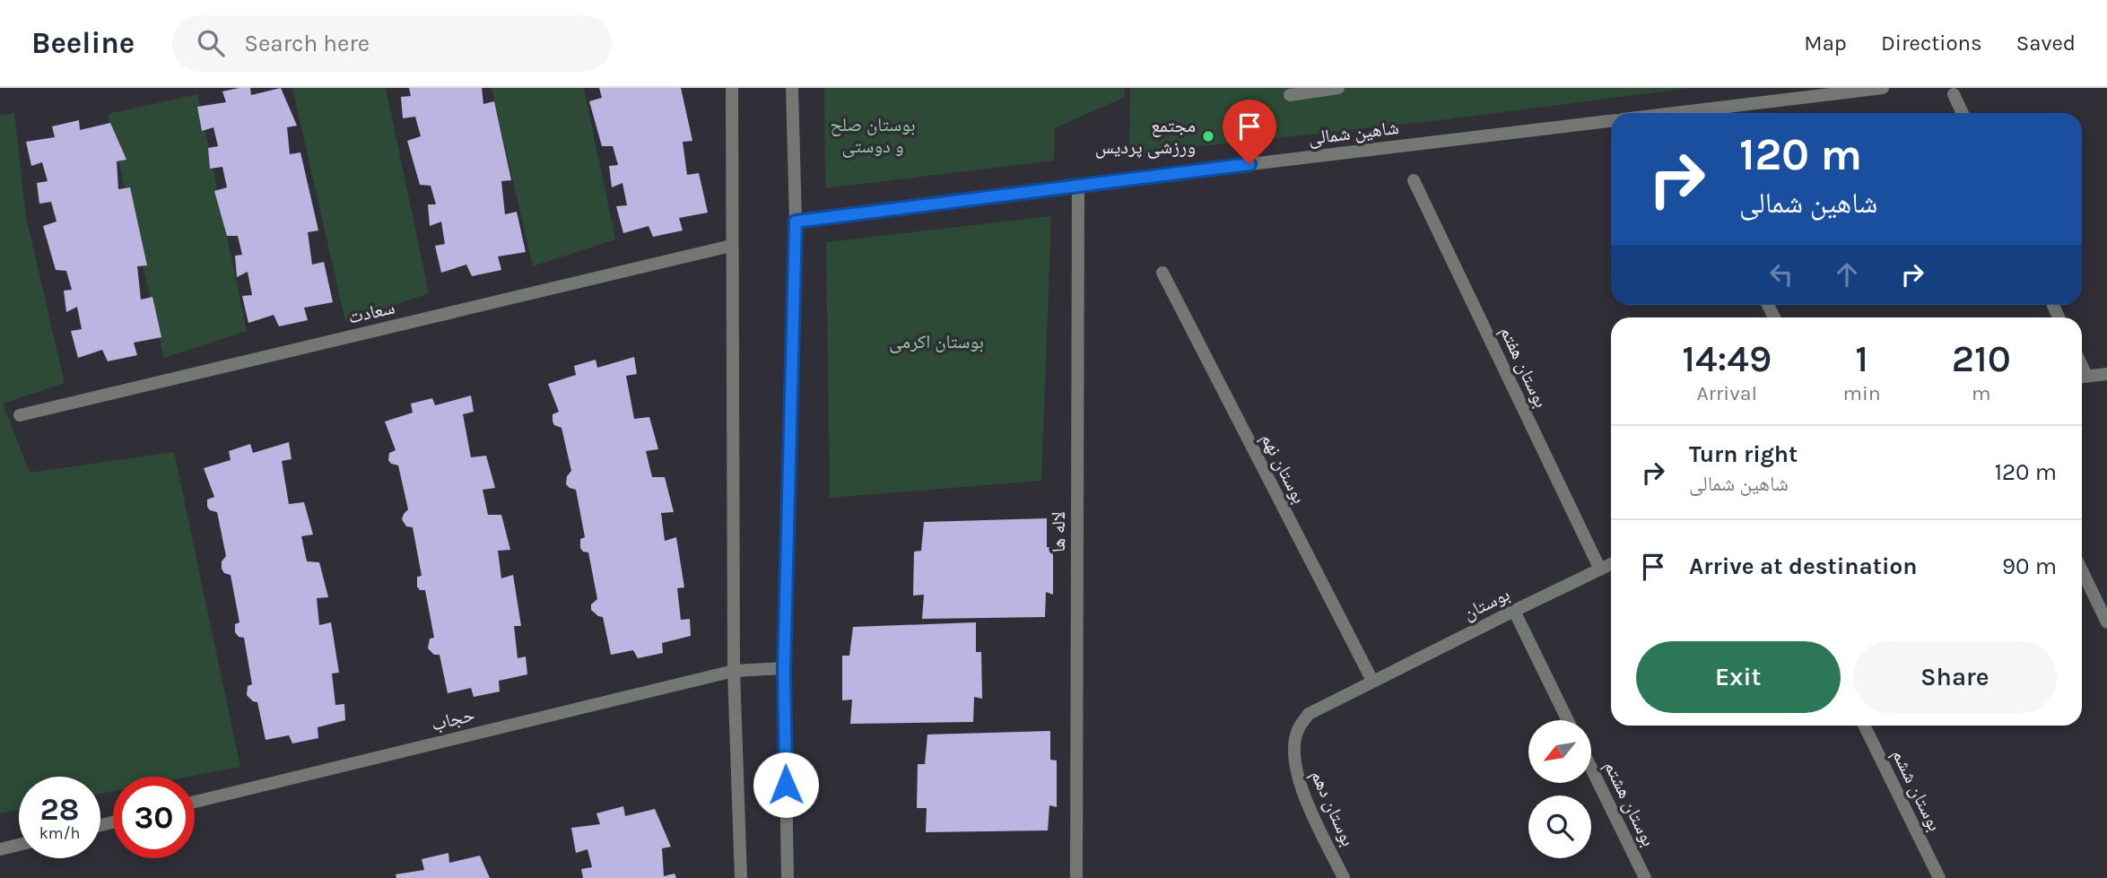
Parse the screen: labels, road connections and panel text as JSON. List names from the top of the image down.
{
  "streets": {
    "street": [
      "شاهین شمالی",
      "سعادت",
      "بوستان هفتم",
      "بوستان نهم",
      "لاله ها",
      "بوستان",
      "حجاب",
      "بوستان ششم",
      "بوستان هشتم",
      "بوستان دهم"
    ]
  },
  "crossings": [
    ["شاهین شمالی", "لاله ها"],
    ["بوستان هفتم", "بوستان"],
    ["بوستان نهم", "بوستان"],
    ["بوستان نهم", "بوستان دهم"],
    ["بوستان", "بوستان دهم"]
  ],
  "parks": ["بوستان صلح و دوستی", "بوستان اکرمی"],
  "places": ["مجتمع ورزشی پردیس"],
  "north": "bottom left",
  "page": {
    "header": "Beeline",
    "search": "Search here",
    "nav": ["Map", "Directions", "Saved"],
    "turn": ["120 m", "شاهین شمالی"],
    "eta": [
      "14:49",
      "Arrival",
      "1",
      "min",
      "210",
      "m"
    ],
    "list": [
      {
        "name": "Turn right",
        "note": "شاهین شمالی",
        "value": "120 m"
      },
      {
        "name": "Arrive at destination",
        "value": "90 m"
      }
    ],
    "buttons": ["Exit", "Share"],
    "speed": "28 km/h",
    "limit": "30"
  }
}
